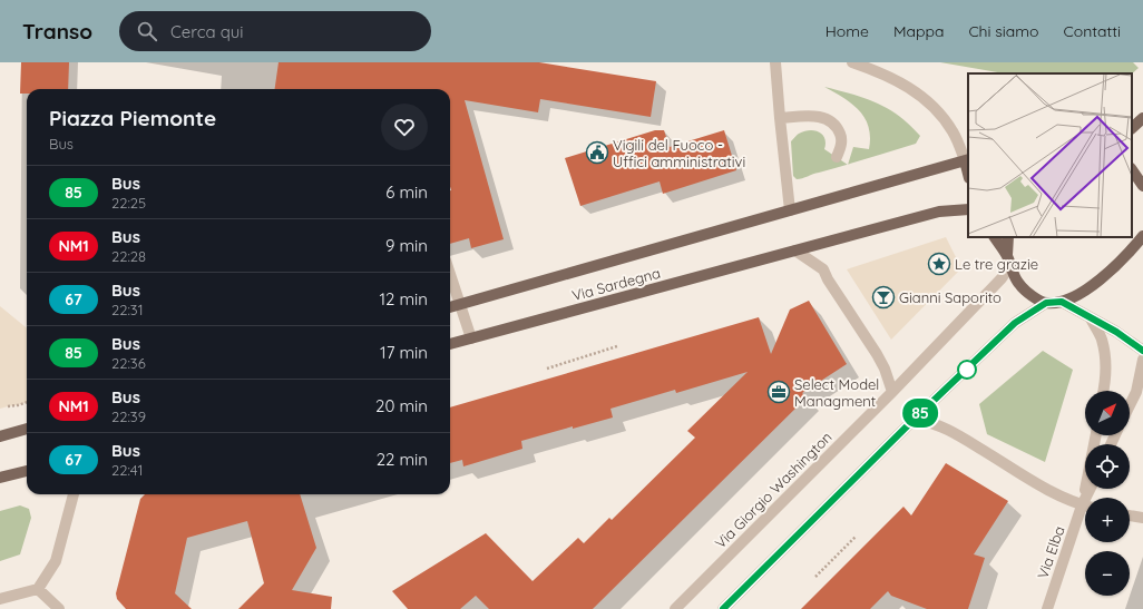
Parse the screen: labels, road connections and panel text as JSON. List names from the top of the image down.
{
  "streets": {
    "main road": ["Via Sardegna"],
    "street": ["Via Giorgio Washington", "Via Elba"]
  },
  "places": {
    "public building": ["Vigili del Fuoco - Uffici amministrativi"],
    "place": ["Le tre grazie"],
    "bar": ["Gianni Saporito"],
    "office": ["Select Model Managment"]
  },
  "lines": ["bus line 85"],
  "north": "top right",
  "page": {
    "header": "Transo",
    "search": "Cerca qui",
    "nav": [
      "Home",
      "Mappa",
      "Chi siamo",
      "Contatti"
    ],
    "on_map": "85",
    "heading": ["Piazza Piemonte", "Bus"],
    "list": [
      {
        "mark": "85",
        "name": "Bus",
        "note": "22:25",
        "value": "6 min"
      },
      {
        "mark": "NM1",
        "name": "Bus",
        "note": "22:28",
        "value": "9 min"
      },
      {
        "mark": "67",
        "name": "Bus",
        "note": "22:31",
        "value": "12 min"
      },
      {
        "mark": "85",
        "name": "Bus",
        "note": "22:36",
        "value": "17 min"
      },
      {
        "mark": "NM1",
        "name": "Bus",
        "note": "22:39",
        "value": "20 min"
      },
      {
        "mark": "67",
        "name": "Bus",
        "note": "22:41",
        "value": "22 min"
      }
    ],
    "map_buttons": ["+", "−"]
  }
}
